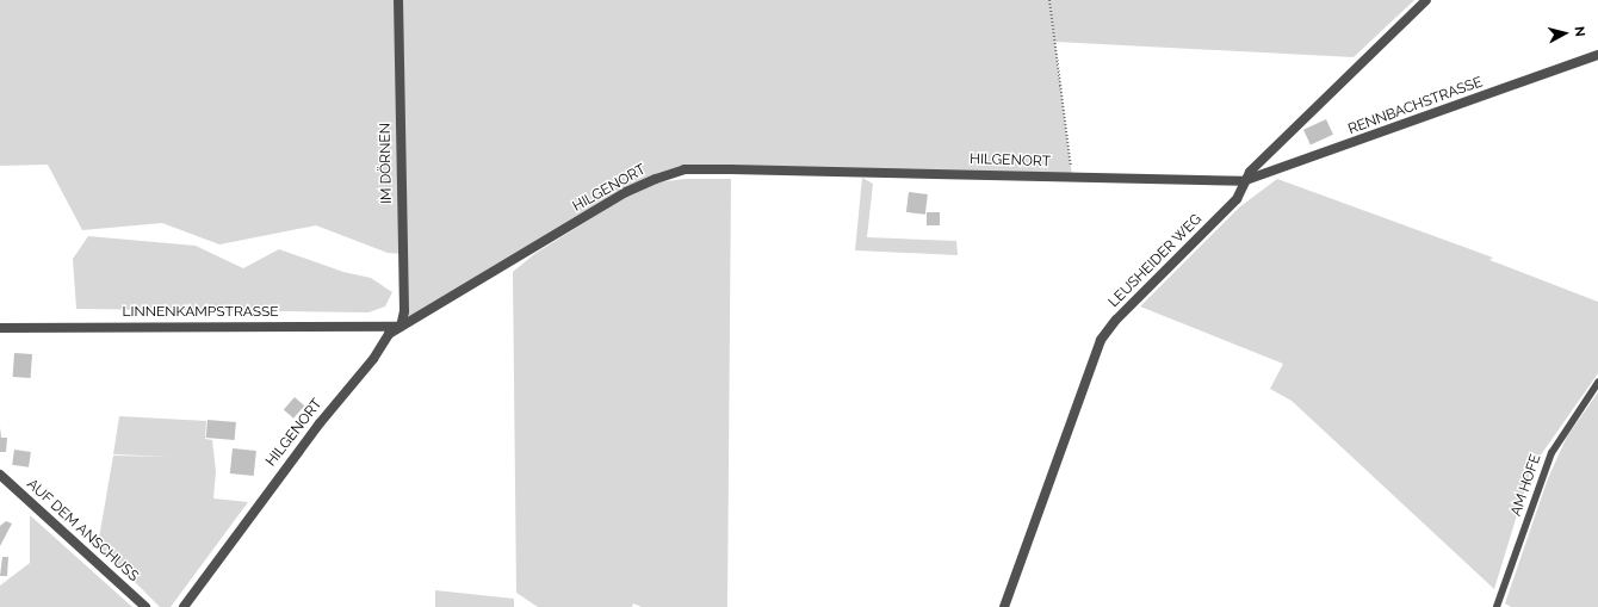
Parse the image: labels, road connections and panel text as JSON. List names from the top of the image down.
{
  "streets": {
    "street": [
      "RENNBACHSTRASSE",
      "HILGENORT",
      "IM DÖRNEN",
      "LEUSHEIDER WEG",
      "LINNENKAMPSTRASSE",
      "AUF DEM ANSCHUSS"
    ],
    "lane": ["AM HOFE"]
  },
  "crossings": [
    ["RENNBACHSTRASSE", "HILGENORT"],
    ["RENNBACHSTRASSE", "LEUSHEIDER WEG"],
    ["HILGENORT", "IM DÖRNEN"],
    ["HILGENORT", "LEUSHEIDER WEG"],
    ["HILGENORT", "LINNENKAMPSTRASSE"],
    ["IM DÖRNEN", "LINNENKAMPSTRASSE"]
  ],
  "north": "right"
}
